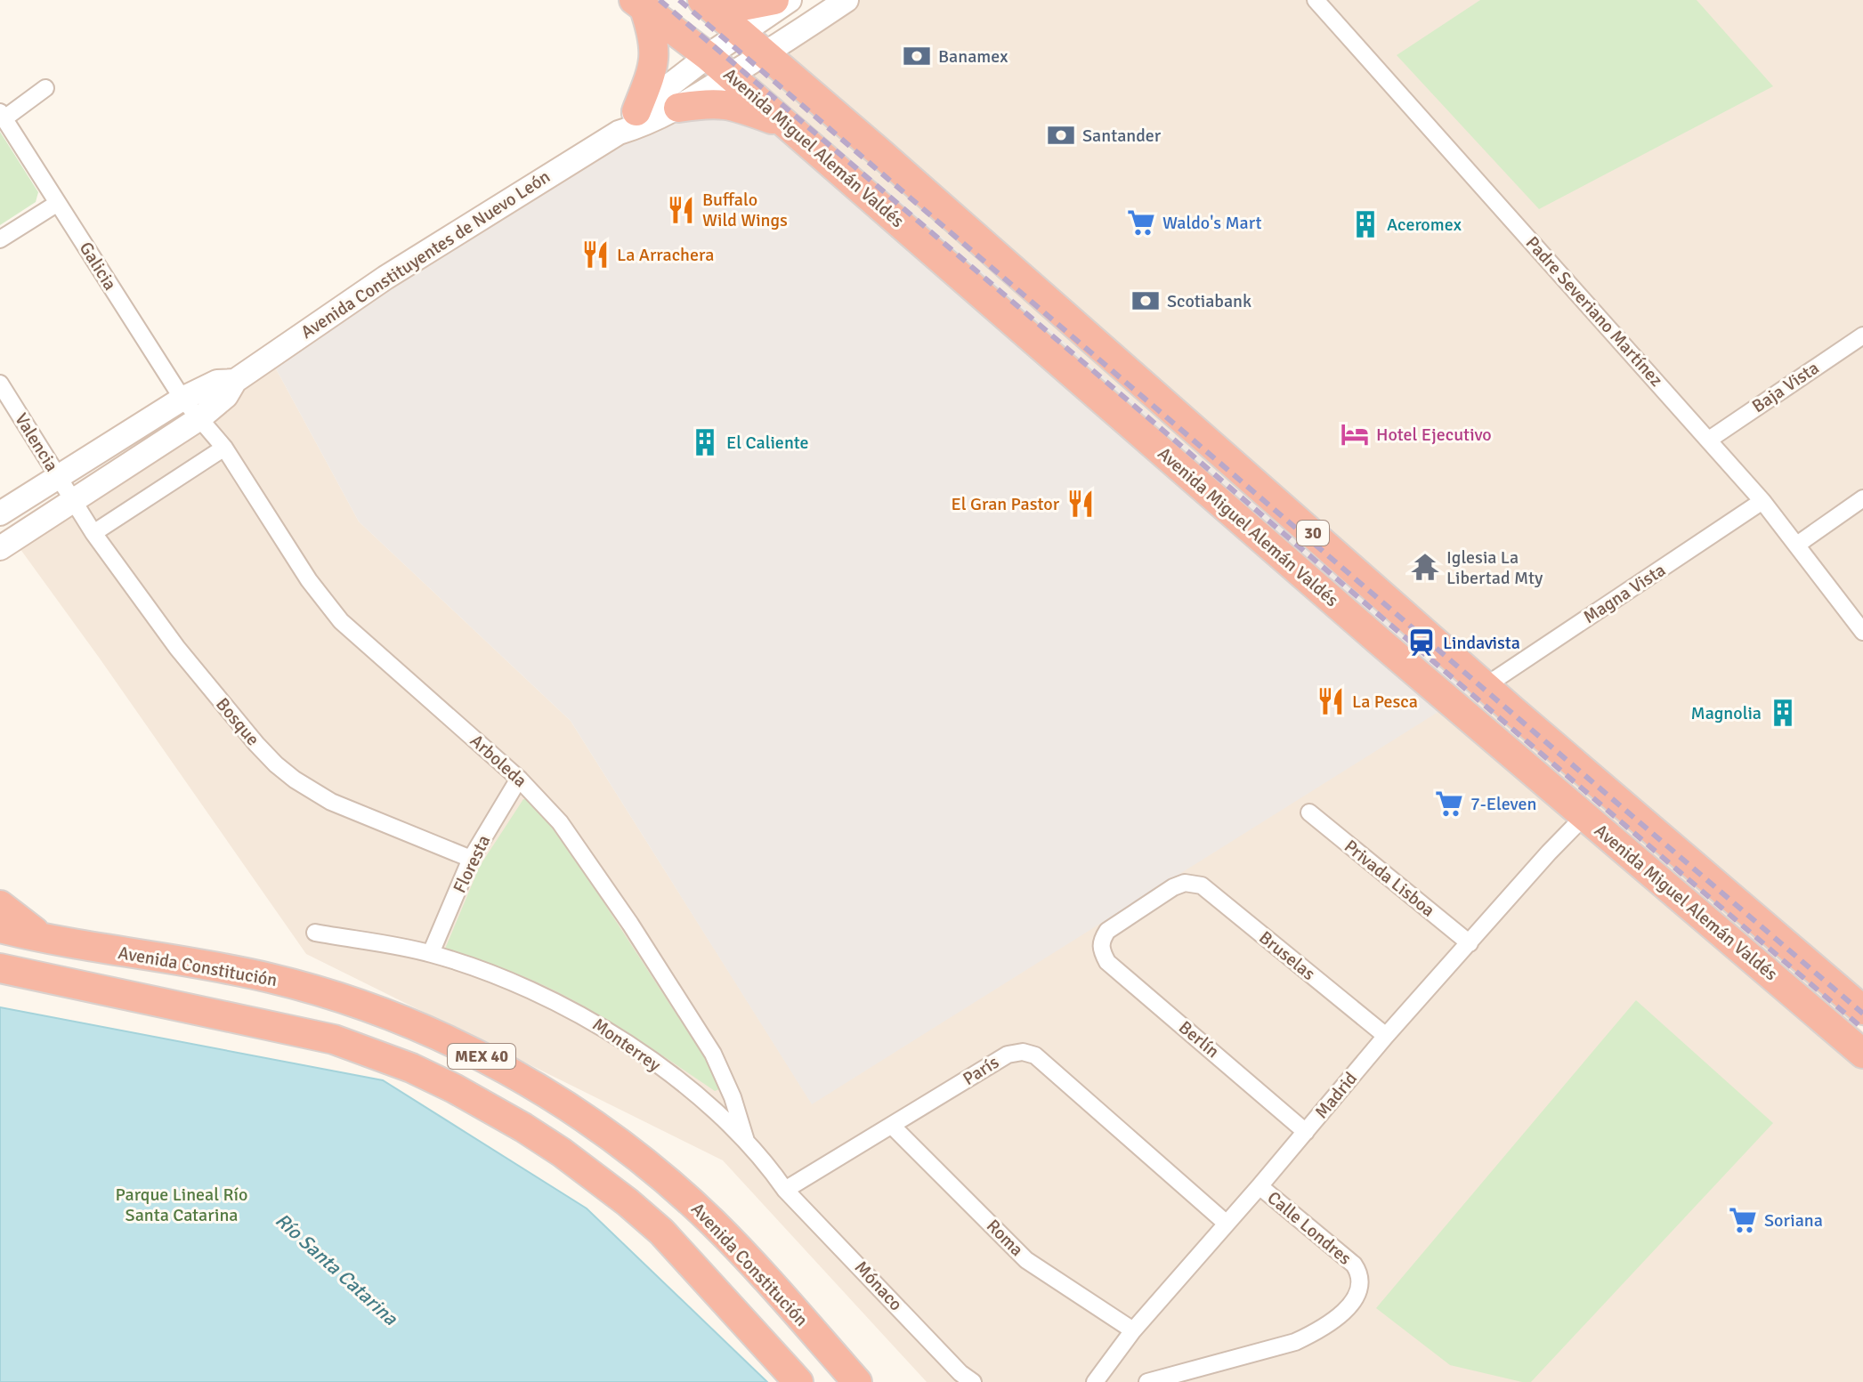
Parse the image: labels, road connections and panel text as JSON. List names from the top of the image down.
{
  "streets": {
    "highway": [
      "Avenida Miguel Alemán Valdés",
      "30",
      "Avenida Constitución",
      "MEX 40"
    ],
    "main road": ["Avenida Constituyentes de Nuevo León"],
    "street": [
      "Galicia",
      "Padre Severiano Martínez",
      "Baja Vista",
      "Valencia",
      "Magna Vista",
      "Bosque",
      "Arboleda",
      "Floresta",
      "Privada Lisboa",
      "Bruselas",
      "Berlín",
      "Monterrey",
      "París",
      "Madrid",
      "Calle Londres",
      "Roma",
      "Mónaco"
    ]
  },
  "crossings": [
    ["Avenida Miguel Alemán Valdés", "Avenida Constituyentes de Nuevo León"],
    ["Avenida Miguel Alemán Valdés", "Magna Vista"],
    ["Avenida Miguel Alemán Valdés", "Madrid"],
    ["Avenida Constituyentes de Nuevo León", "Galicia"],
    ["Avenida Constituyentes de Nuevo León", "Valencia"],
    ["Avenida Constituyentes de Nuevo León", "Bosque"],
    ["Avenida Constituyentes de Nuevo León", "Arboleda"],
    ["Galicia", "Arboleda"],
    ["Padre Severiano Martínez", "Baja Vista"],
    ["Padre Severiano Martínez", "Magna Vista"],
    ["Valencia", "Bosque"],
    ["Bosque", "Floresta"],
    ["Arboleda", "Floresta"],
    ["Arboleda", "Monterrey"],
    ["Floresta", "Monterrey"],
    ["Privada Lisboa", "Madrid"],
    ["Bruselas", "Berlín"],
    ["Bruselas", "Madrid"],
    ["Berlín", "Madrid"],
    ["Monterrey", "París"],
    ["Monterrey", "Mónaco"],
    ["París", "Madrid"],
    ["París", "Roma"],
    ["París", "Mónaco"],
    ["Madrid", "Calle Londres"],
    ["Madrid", "Roma"]
  ],
  "water": ["Río Santa Catarina"],
  "parks": ["Parque Lineal Río Santa Catarina"],
  "places": {
    "bank": ["Banamex", "Santander", "Scotiabank"],
    "restaurant": [
      "Buffalo Wild Wings",
      "La Arrachera",
      "El Gran Pastor",
      "La Pesca"
    ],
    "supermarket": ["Waldo's Mart", "7-Eleven", "Soriana"],
    "building": ["Aceromex", "El Caliente", "Magnolia"],
    "hotel": ["Hotel Ejecutivo"],
    "temple": ["Iglesia La Libertad Mty"],
    "station": ["Lindavista"]
  }
}
